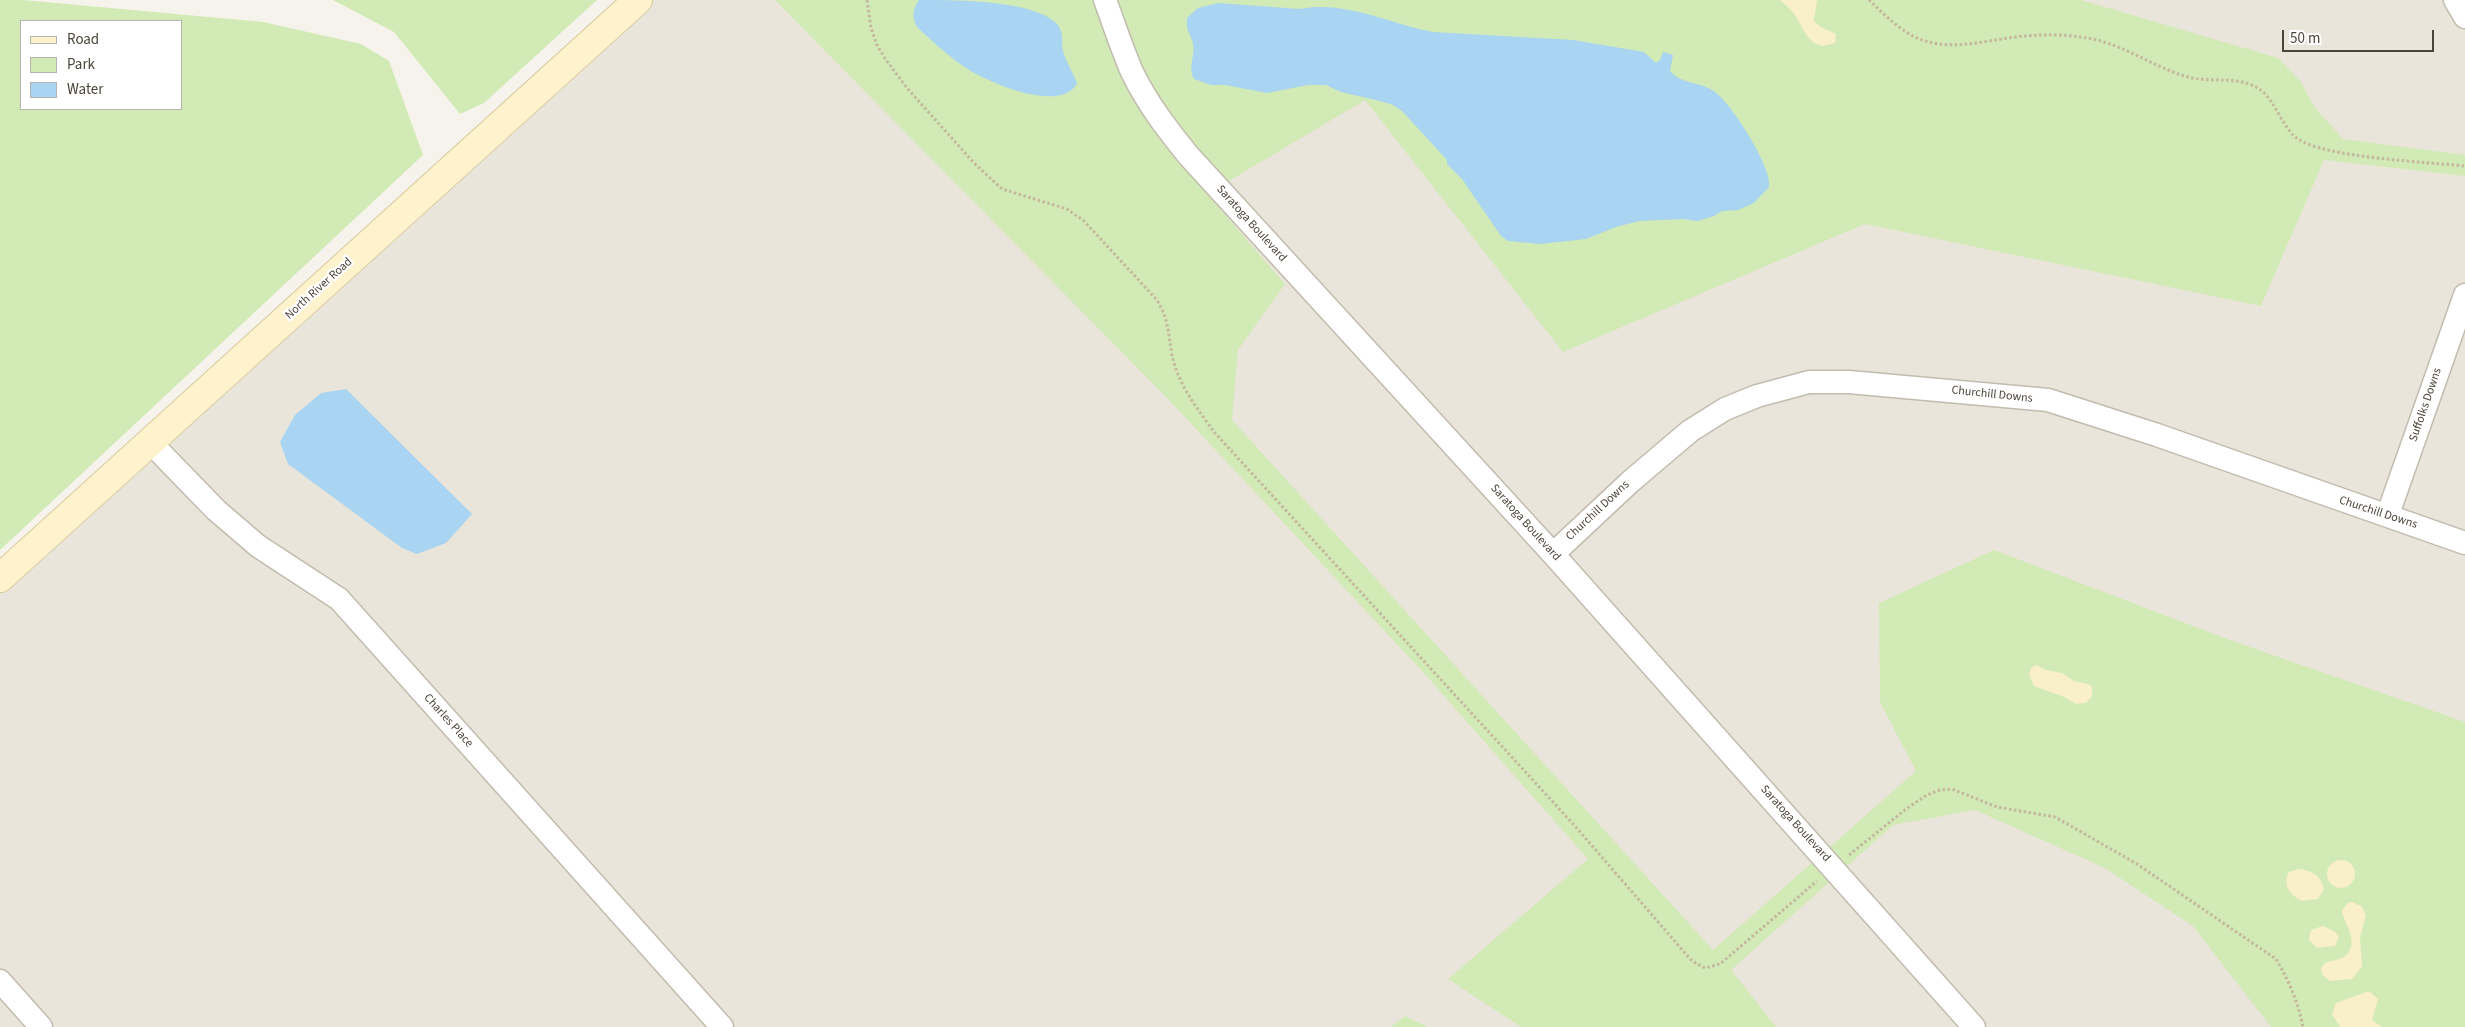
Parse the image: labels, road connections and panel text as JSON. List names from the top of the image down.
{
  "streets": {
    "street": [
      "Saratoga Boulevard",
      "North River Road",
      "Churchill Downs",
      "Suffolks Downs",
      "Charles Place"
    ]
  },
  "crossings": [
    ["Saratoga Boulevard", "Churchill Downs"],
    ["North River Road", "Charles Place"],
    ["Churchill Downs", "Suffolks Downs"]
  ],
  "legend": ["Road", "Park", "Water"],
  "scale_bar": "50 m"
}
